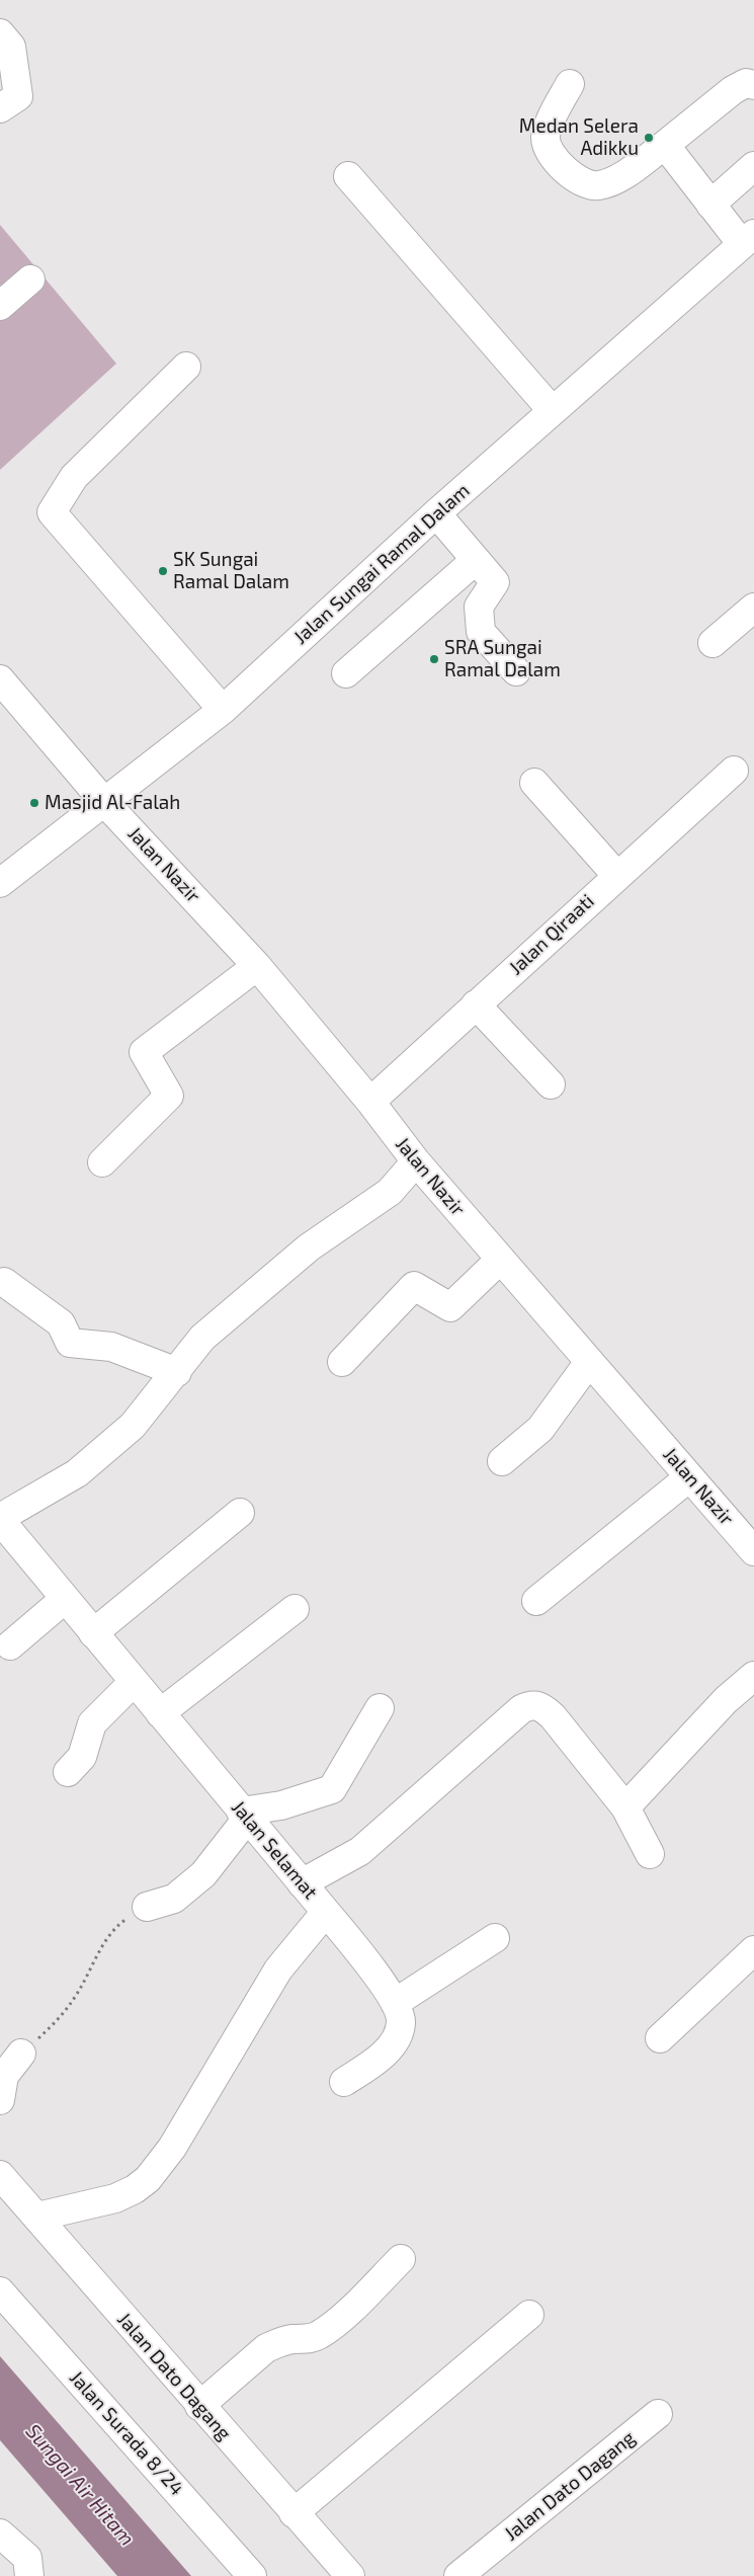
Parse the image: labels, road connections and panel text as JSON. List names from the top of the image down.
{
  "streets": {
    "street": [
      "Jalan Sungai Ramal Dalam",
      "Jalan Nazir",
      "Jalan Qiraati",
      "Jalan Selamat",
      "Jalan Dato Dagang",
      "Jalan Surada 8/24"
    ]
  },
  "crossings": [
    ["Jalan Sungai Ramal Dalam", "Jalan Nazir"],
    ["Jalan Nazir", "Jalan Qiraati"],
    ["Jalan Selamat", "Jalan Dato Dagang"]
  ],
  "water": ["Sungai Air Hitam"],
  "places": [
    "Medan Selera Adikku",
    "SK Sungai Ramal Dalam",
    "SRA Sungai Ramal Dalam",
    "Masjid Al-Falah"
  ]
}
